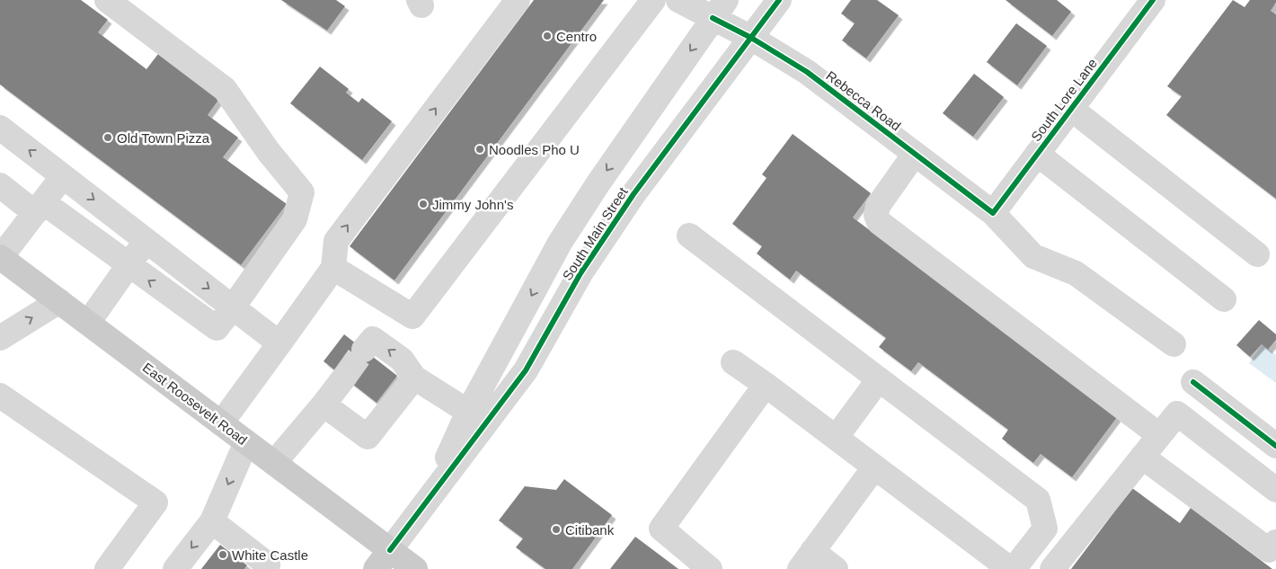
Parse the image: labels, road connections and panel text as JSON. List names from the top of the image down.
{
  "streets": {
    "main road": ["East Roosevelt Road"],
    "street": ["South Lore Lane", "Rebecca Road", "South Main Street"]
  },
  "crossings": [
    ["South Lore Lane", "Rebecca Road"],
    ["Rebecca Road", "South Main Street"],
    ["South Main Street", "East Roosevelt Road"]
  ],
  "places": [
    "Centro",
    "Old Town Pizza",
    "Noodles Pho U",
    "Jimmy John's",
    "Citibank",
    "White Castle"
  ]
}
